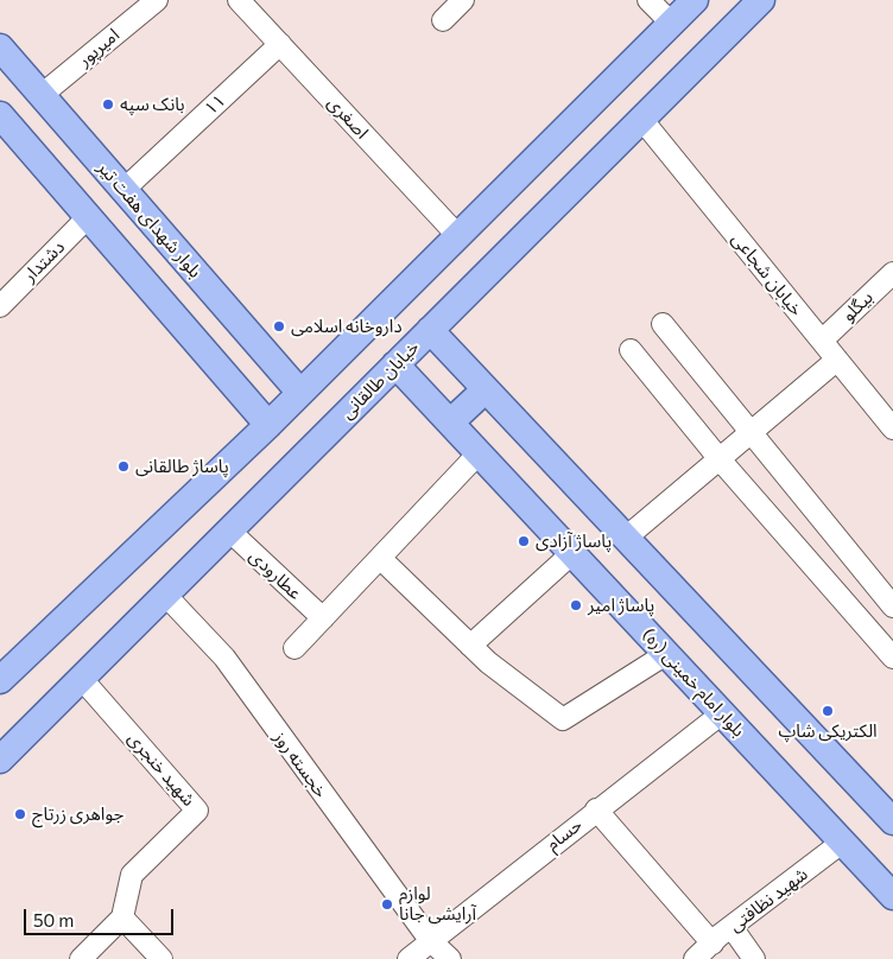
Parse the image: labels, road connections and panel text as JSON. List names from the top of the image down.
{
  "streets": {
    "main road": ["بلوار شهدای هفت تیر", "خیابان طالقانی", "بلوار امام خمینی (ره)"],
    "street": [
      "امیرپور",
      "۱۱",
      "اصغری",
      "دشتدار",
      "خیابان شجاعی",
      "بیگلو",
      "عطارودی",
      "خجسته روز",
      "شهید خنجری",
      "حسام",
      "شهید نظافتی"
    ]
  },
  "crossings": [
    ["امیرپور", "بلوار شهدای هفت تیر"],
    ["۱۱", "اصغری"],
    ["۱۱", "بلوار شهدای هفت تیر"],
    ["خیابان شجاعی", "بیگلو"],
    ["خیابان شجاعی", "خیابان طالقانی"],
    ["خیابان طالقانی", "عطارودی"],
    ["خیابان طالقانی", "بلوار امام خمینی (ره)"],
    ["خیابان طالقانی", "خجسته روز"],
    ["خیابان طالقانی", "شهید خنجری"],
    ["بلوار امام خمینی (ره)", "حسام"],
    ["بلوار امام خمینی (ره)", "شهید نظافتی"],
    ["خجسته روز", "حسام"]
  ],
  "places": [
    "بانک سپه",
    "داروخانه اسلامی",
    "پاساژ طالقانی",
    "پاساژ آزادی",
    "پاساژ امیر",
    "الکتریکی شاپ",
    "جواهری زرتاج",
    "لوازم آرایشی جانا"
  ],
  "scale_bar": "50 m"
}
